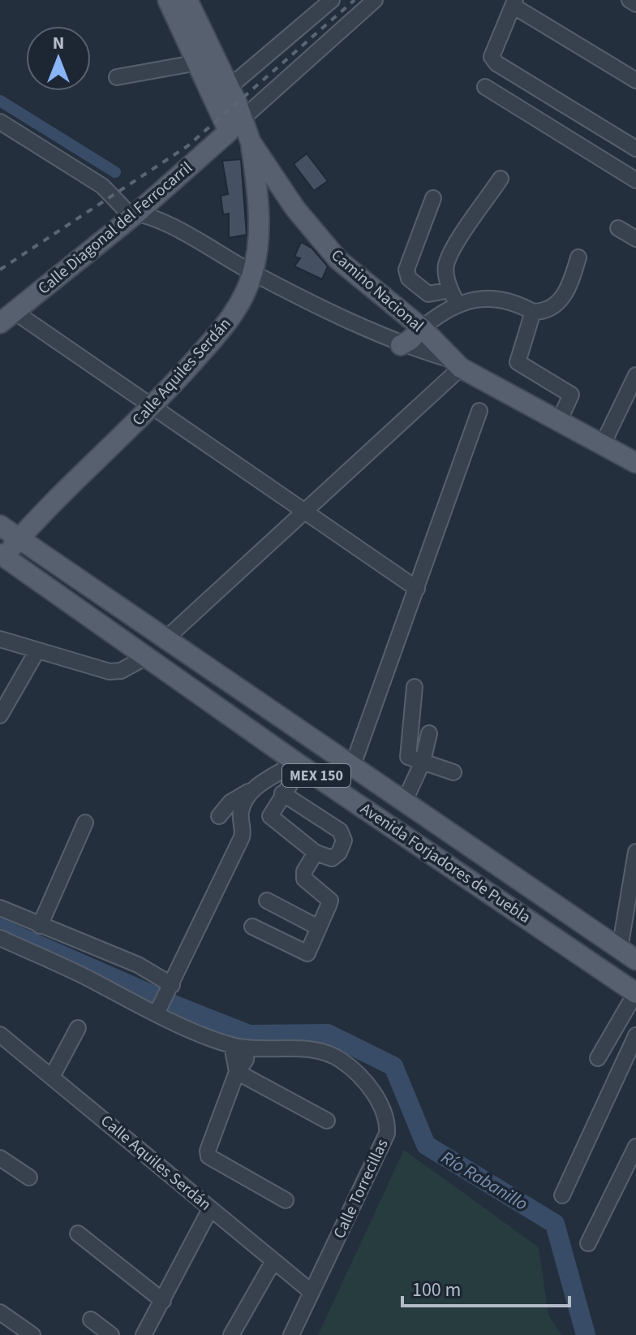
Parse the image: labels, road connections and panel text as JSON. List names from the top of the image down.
{
  "streets": {
    "main road": [
      "Calle Diagonal del Ferrocarril",
      "Camino Nacional",
      "Calle Aquiles Serdán",
      "MEX 150",
      "Avenida Forjadores de Puebla"
    ],
    "street": ["Calle Torrecillas"]
  },
  "crossings": [
    ["Camino Nacional", "Calle Aquiles Serdán"],
    ["Calle Aquiles Serdán", "Avenida Forjadores de Puebla"],
    ["Calle Aquiles Serdán", "Calle Torrecillas"]
  ],
  "water": ["Río Rabanillo"],
  "scale_bar": "100 m",
  "north": "top"
}
